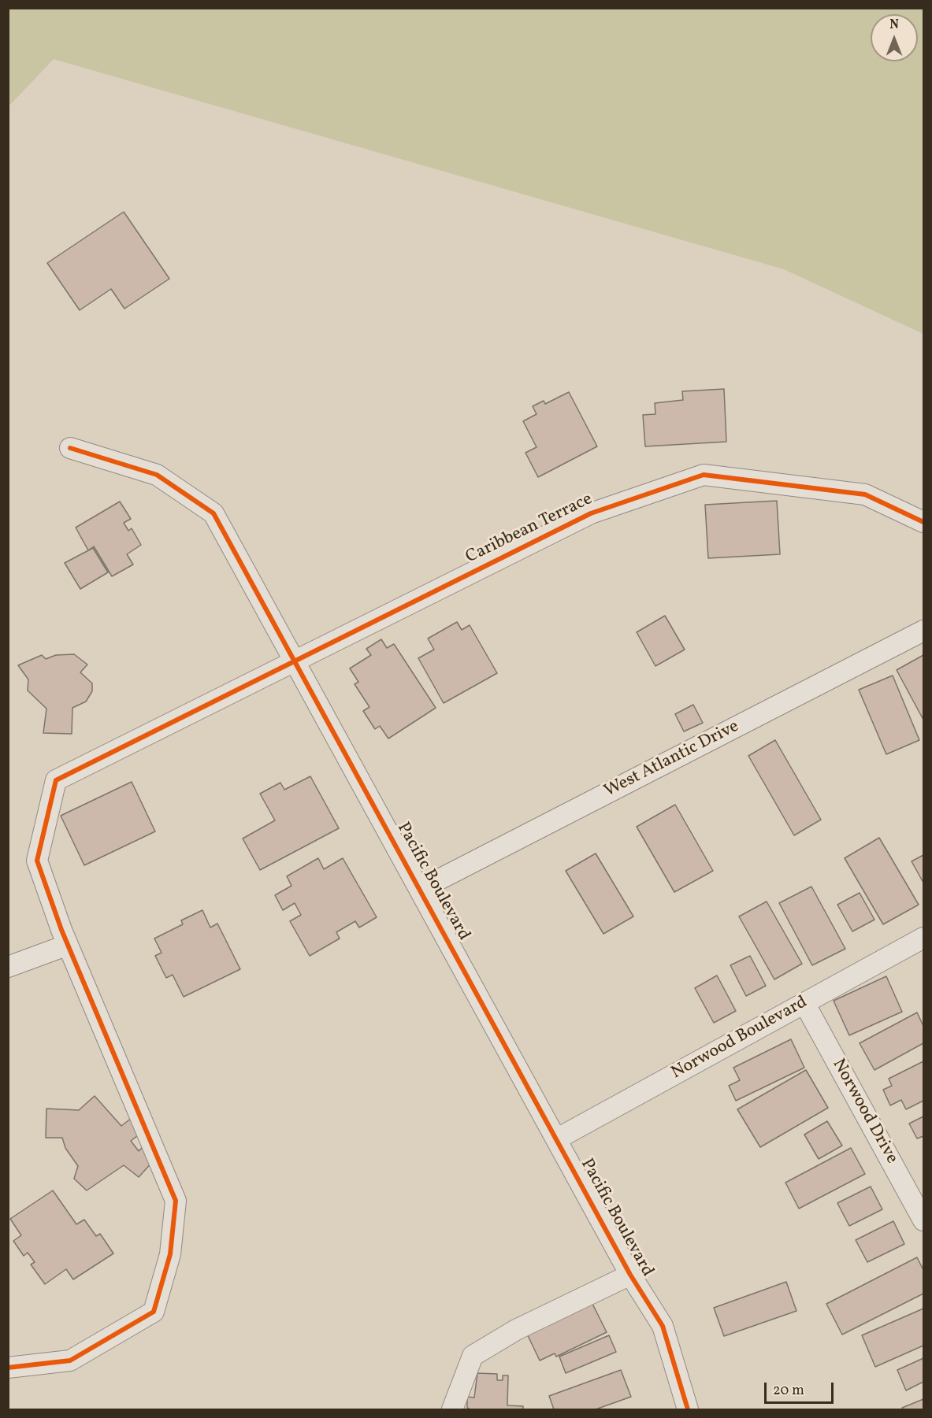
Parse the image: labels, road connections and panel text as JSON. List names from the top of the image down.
{
  "streets": {
    "street": [
      "Caribbean Terrace",
      "West Atlantic Drive",
      "Pacific Boulevard",
      "Norwood Boulevard",
      "Norwood Drive"
    ]
  },
  "crossings": [
    ["Caribbean Terrace", "Pacific Boulevard"],
    ["West Atlantic Drive", "Pacific Boulevard"],
    ["Pacific Boulevard", "Norwood Boulevard"],
    ["Norwood Boulevard", "Norwood Drive"]
  ],
  "scale_bar": "20 m",
  "north": "top"
}
